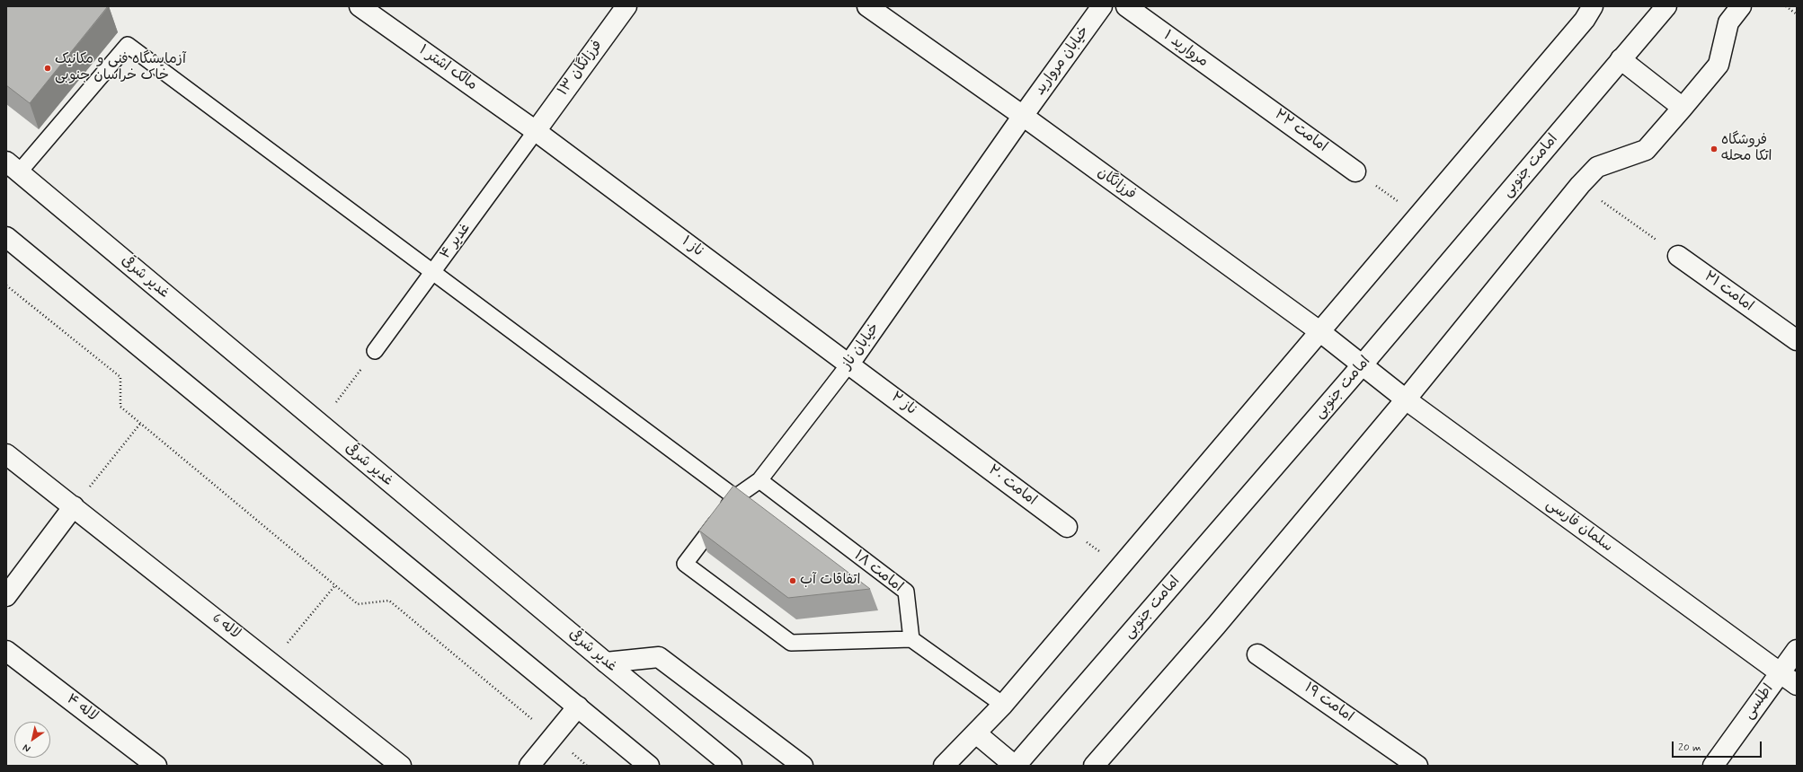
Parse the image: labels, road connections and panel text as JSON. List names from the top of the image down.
{
  "streets": {
    "street": [
      "مروارید ۱",
      "خیابان مروارید",
      "مالک اشتر ۱",
      "فرزانگان ۱۳",
      "امامت ۲۲",
      "امامت جنوبی",
      "فرزانگان",
      "ناز ۱",
      "غدیر شرقی",
      "امامت ۲۱",
      "خیابان ناز",
      "ناز ۲",
      "امامت ۲۰",
      "سلمان فارسی",
      "لاله 6",
      "اطلسی",
      "امامت ۱۹",
      "لاله ۴"
    ],
    "lane": ["غدیر ۴", "امامت ۱۸"]
  },
  "crossings": [
    ["مروارید ۱", "امامت ۲۲"],
    ["خیابان مروارید", "فرزانگان"],
    ["خیابان مروارید", "خیابان ناز"],
    ["مالک اشتر ۱", "فرزانگان ۱۳"],
    ["مالک اشتر ۱", "غدیر ۴"],
    ["مالک اشتر ۱", "ناز ۱"],
    ["فرزانگان ۱۳", "غدیر ۴"],
    ["فرزانگان ۱۳", "ناز ۱"],
    ["امامت جنوبی", "فرزانگان"],
    ["امامت جنوبی", "سلمان فارسی"],
    ["فرزانگان", "خیابان ناز"],
    ["فرزانگان", "سلمان فارسی"],
    ["غدیر ۴", "ناز ۱"],
    ["ناز ۱", "خیابان ناز"],
    ["ناز ۱", "ناز ۲"],
    ["خیابان ناز", "ناز ۲"],
    ["خیابان ناز", "امامت ۱۸"],
    ["ناز ۲", "امامت ۲۰"],
    ["سلمان فارسی", "اطلسی"]
  ],
  "places": ["آزمایشگاه فنی و مکانیک خاک خراسان جنوبی", "فروشگاه اتکا محله", "اتفاقات آب"],
  "scale_bar": "20 m",
  "north": "bottom left"
}
